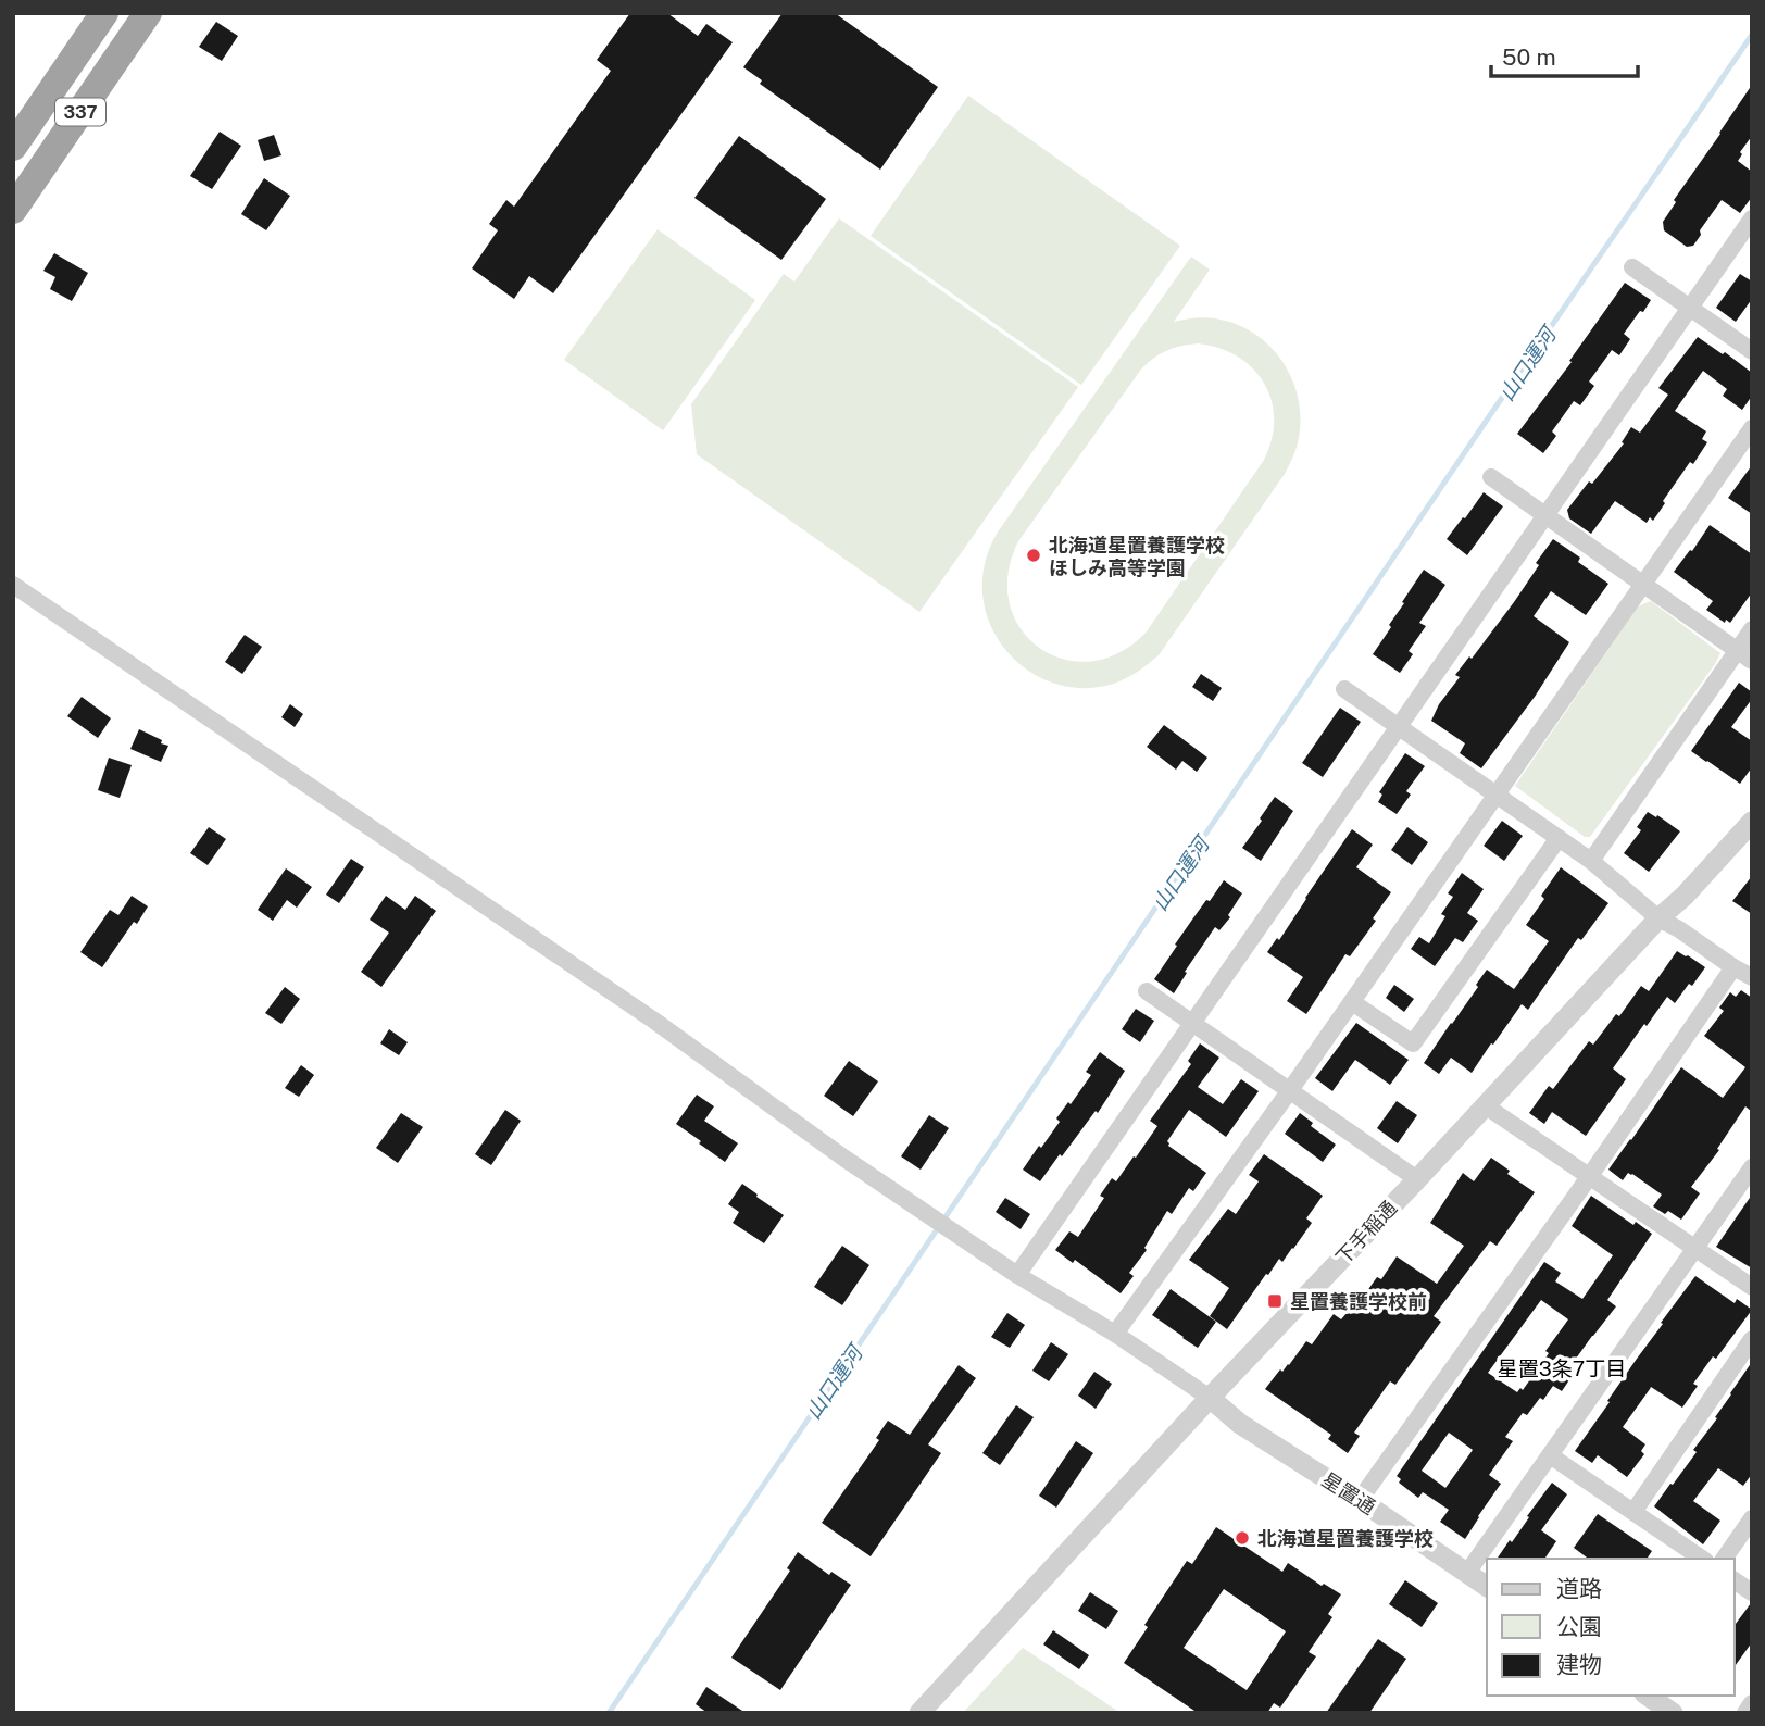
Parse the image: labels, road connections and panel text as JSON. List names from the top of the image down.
{
  "streets": {
    "highway": ["337"],
    "street": ["下手稲通", "星置通"]
  },
  "crossings": [
    ["下手稲通", "星置通"]
  ],
  "districts": ["星置3条7丁目"],
  "water": ["山口運河"],
  "places": {
    "other": ["北海道星置養護学校 ほしみ高等学園", "北海道星置養護学校"],
    "transit": ["星置養護学校前"]
  },
  "legend": ["道路", "公園", "建物"],
  "scale_bar": "50 m"
}
